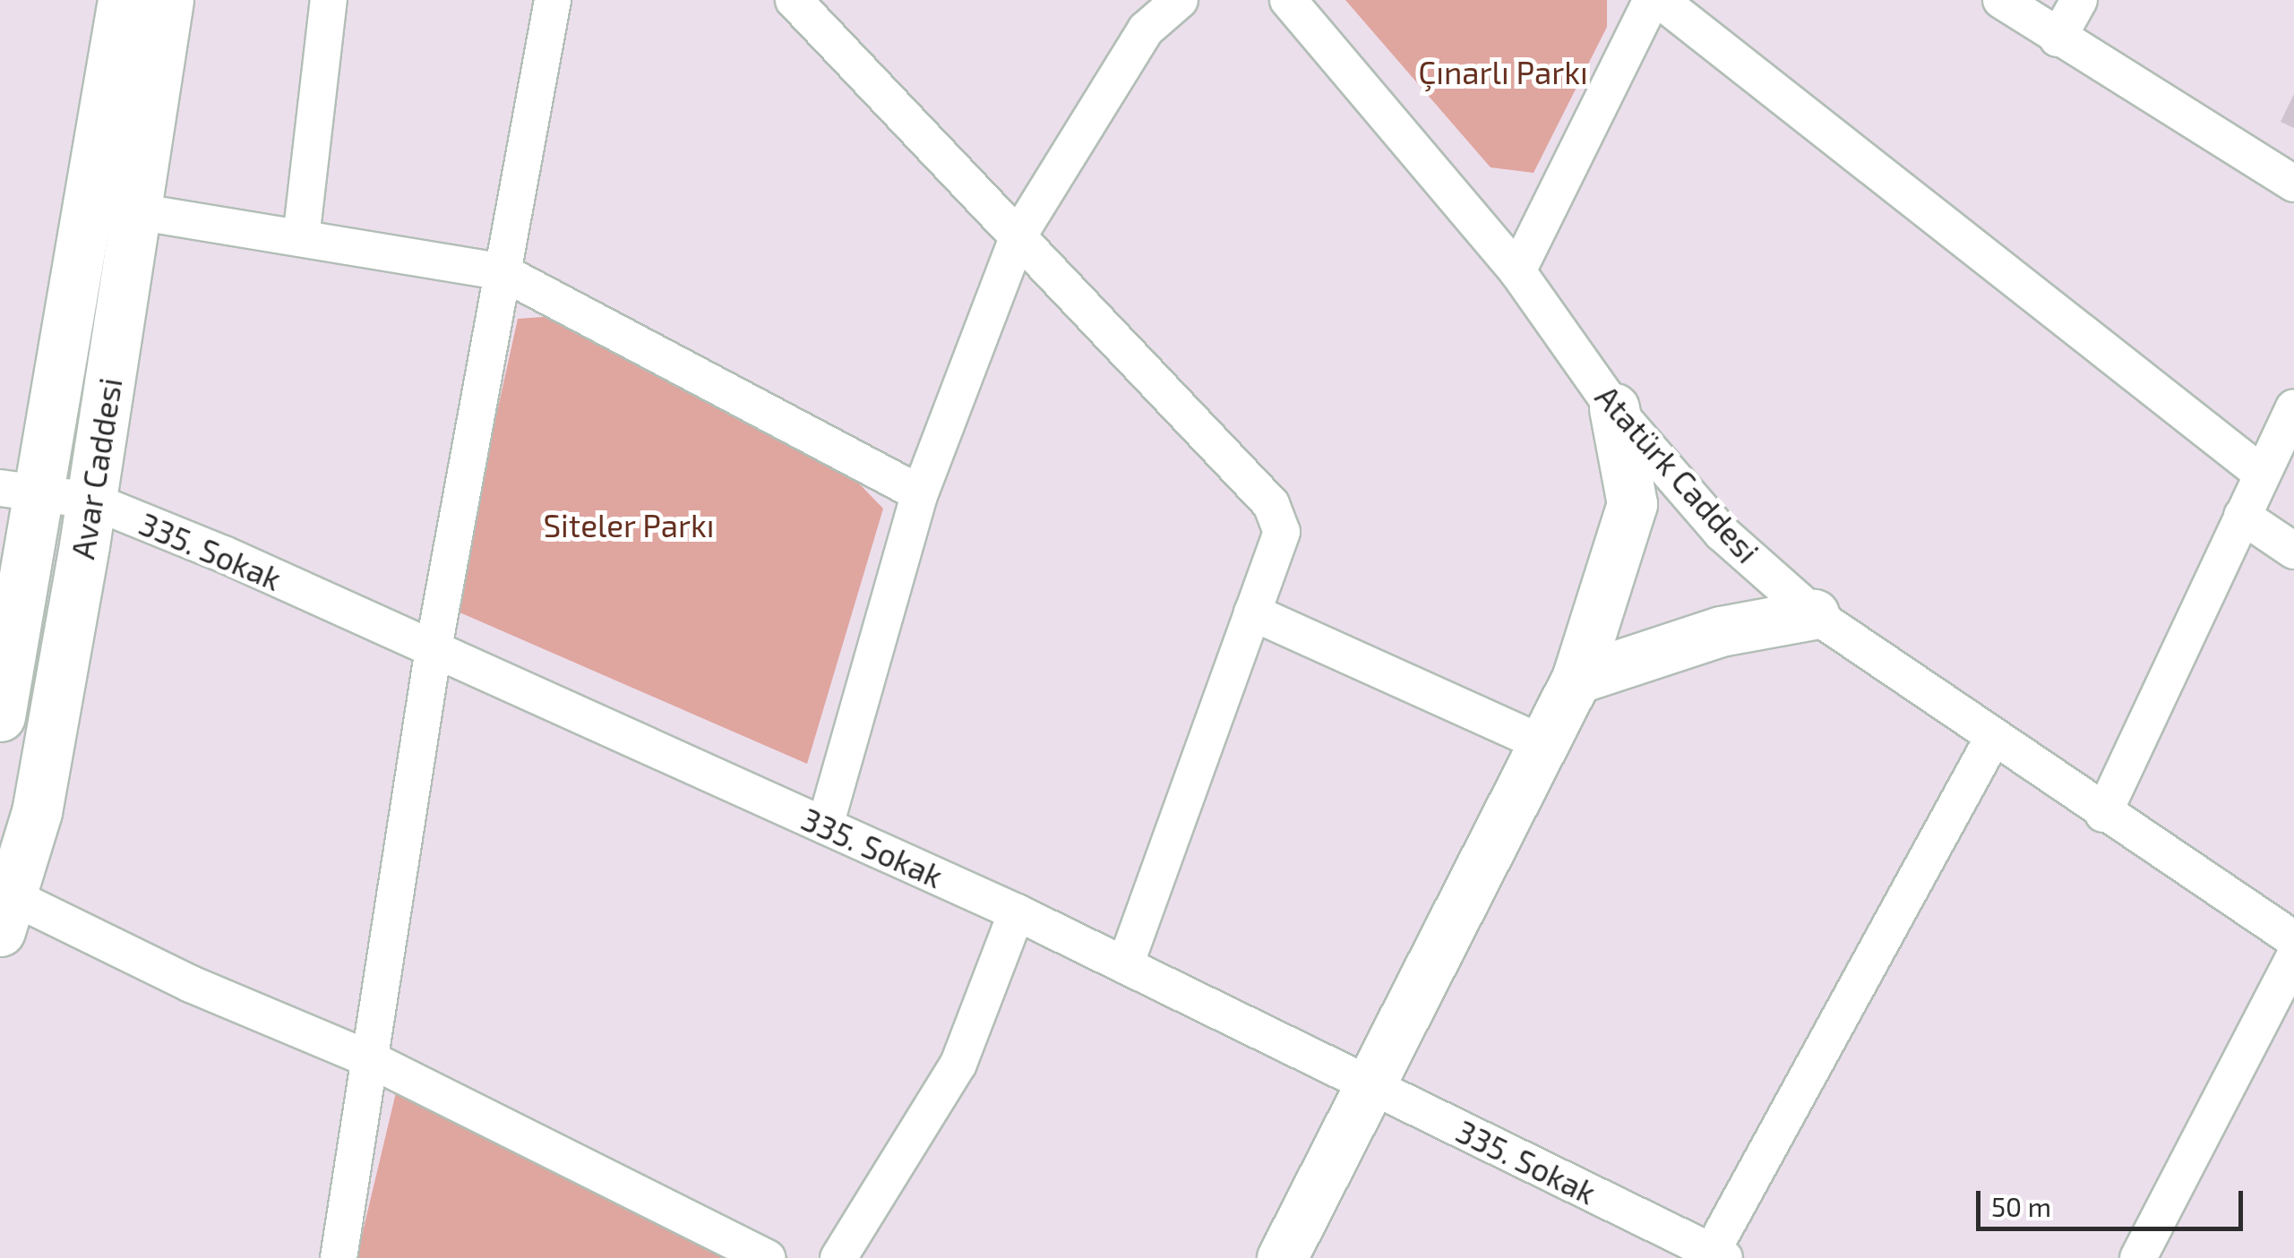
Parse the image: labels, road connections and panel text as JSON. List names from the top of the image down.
{
  "streets": {
    "main road": ["Avar Caddesi"],
    "street": ["Atatürk Caddesi", "335. Sokak"]
  },
  "crossings": [
    ["Avar Caddesi", "335. Sokak"]
  ],
  "parks": ["Çınarlı Parkı", "Siteler Parkı"],
  "scale_bar": "50 m"
}
